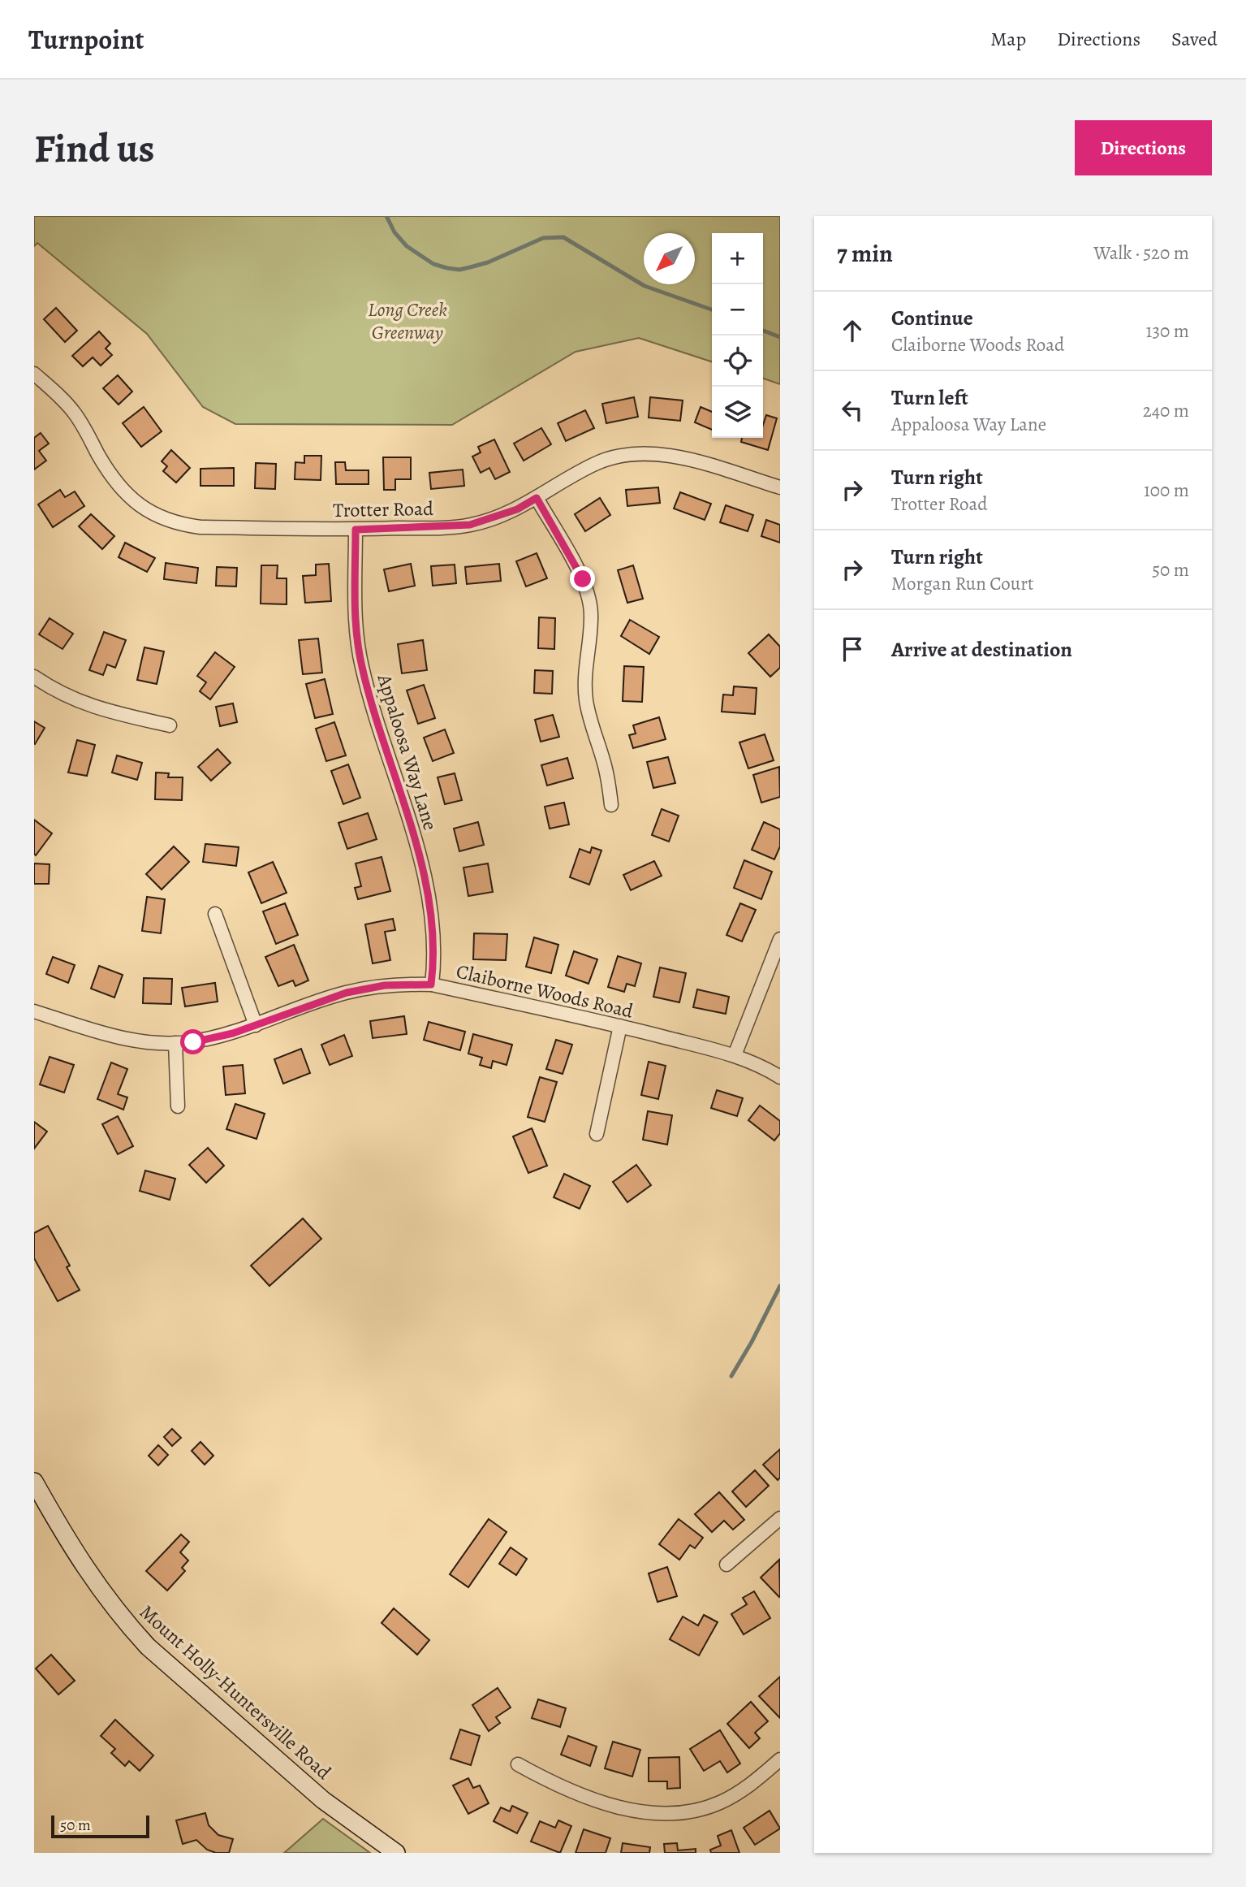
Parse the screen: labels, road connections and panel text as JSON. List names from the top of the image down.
{
  "streets": {
    "main road": ["Mount Holly-Huntersville Road"],
    "street": ["Trotter Road", "Appaloosa Way Lane", "Claiborne Woods Road"]
  },
  "crossings": [
    ["Trotter Road", "Appaloosa Way Lane"],
    ["Appaloosa Way Lane", "Claiborne Woods Road"]
  ],
  "parks": ["Long Creek Greenway"],
  "scale_bar": "50 m",
  "north": "bottom left",
  "page": {
    "header": "Turnpoint",
    "nav": ["Map", "Directions", "Saved"],
    "buttons": "Directions",
    "title": "Find us",
    "heading": ["7 min", "Walk · 520 m"],
    "map_buttons": ["+", "−"],
    "list": [
      ["Continue", "Claiborne Woods Road", "130 m"],
      ["Turn left", "Appaloosa Way Lane", "240 m"],
      ["Turn right", "Trotter Road", "100 m"],
      ["Turn right", "Morgan Run Court", "50 m"],
      "Arrive at destination"
    ],
    "scale": "50 m"
  }
}
